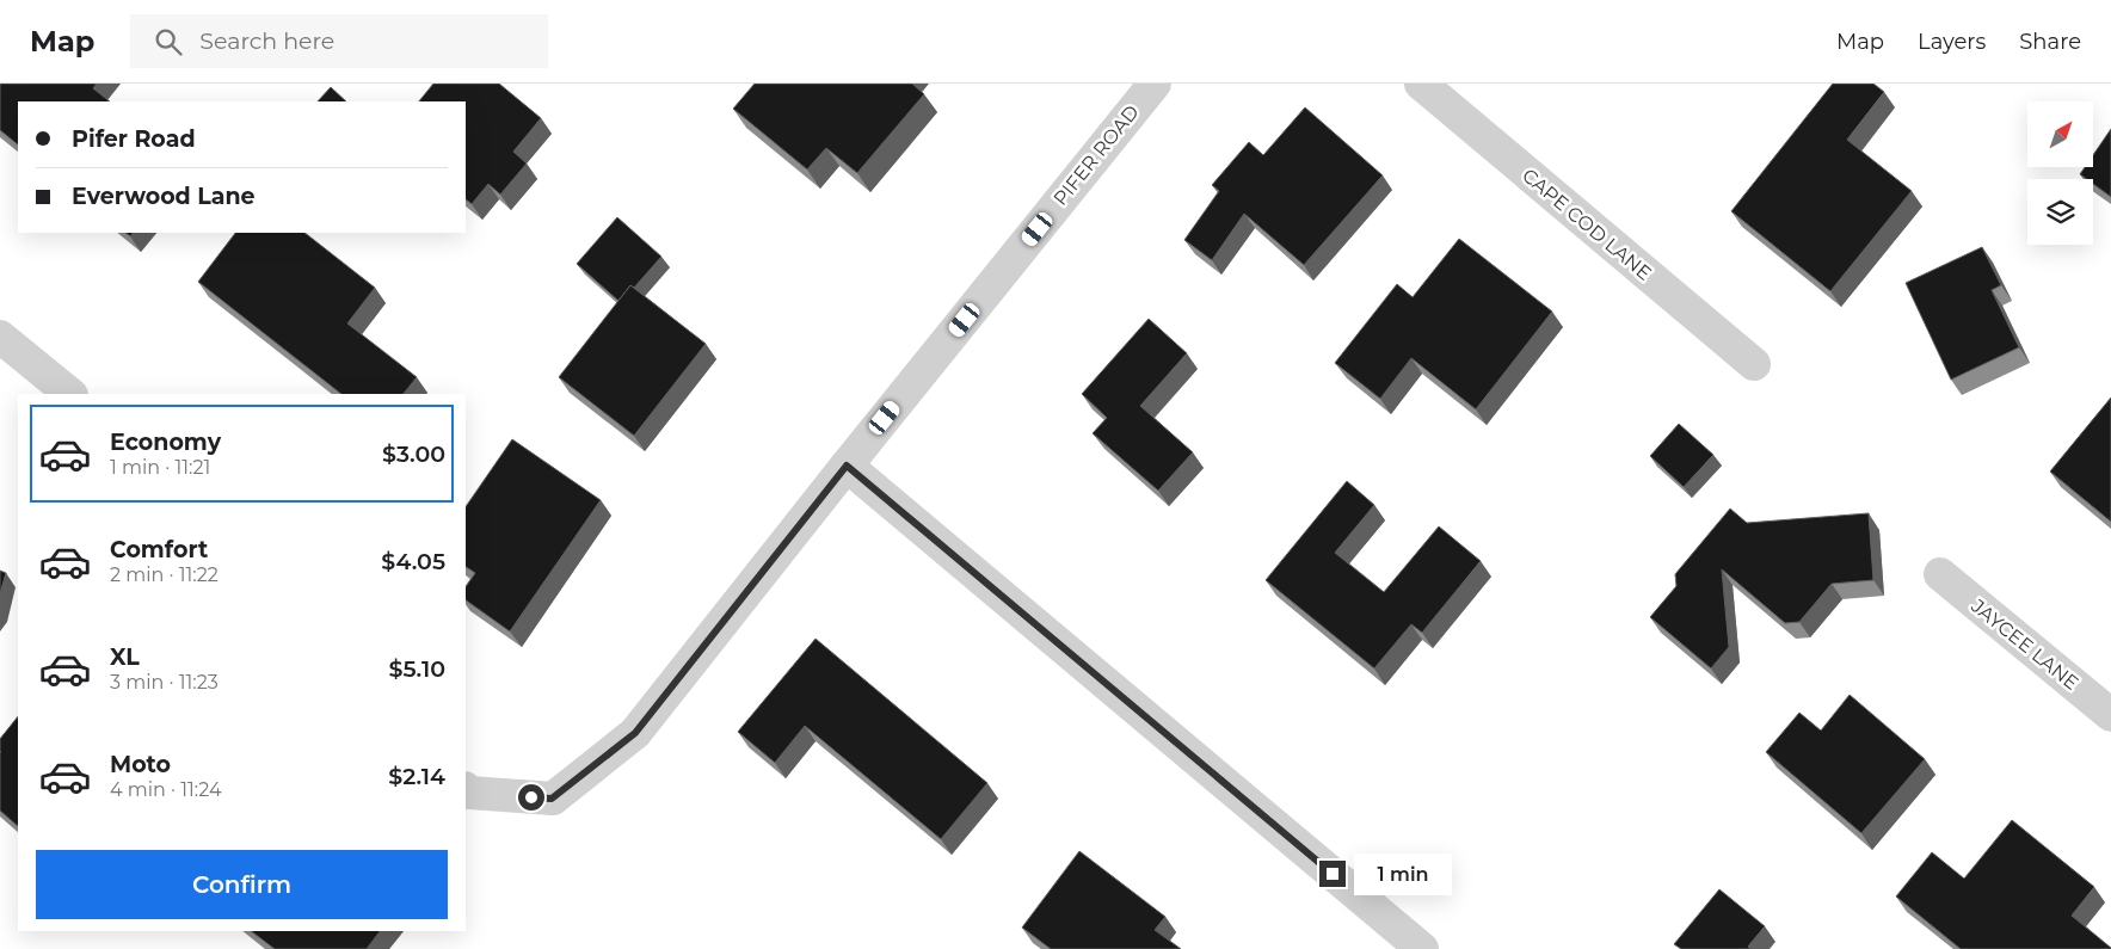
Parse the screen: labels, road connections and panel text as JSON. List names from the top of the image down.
{
  "streets": {
    "street": ["PIFER ROAD", "CAPE COD LANE", "JAYCEE LANE"]
  },
  "north": "top right",
  "page": {
    "header": "Map",
    "search": "Search here",
    "nav": ["Map", "Layers", "Share"],
    "banner": ["Pifer Road", "Everwood Lane"],
    "list": [
      {
        "name": "Economy",
        "note": "1 min · 11:21",
        "value": "$3.00"
      },
      {
        "name": "Comfort",
        "note": "2 min · 11:22",
        "value": "$4.05"
      },
      {
        "name": "XL",
        "note": "3 min · 11:23",
        "value": "$5.10"
      },
      {
        "name": "Moto",
        "note": "4 min · 11:24",
        "value": "$2.14"
      }
    ],
    "buttons": "Confirm",
    "bubble": "1 min"
  }
}
